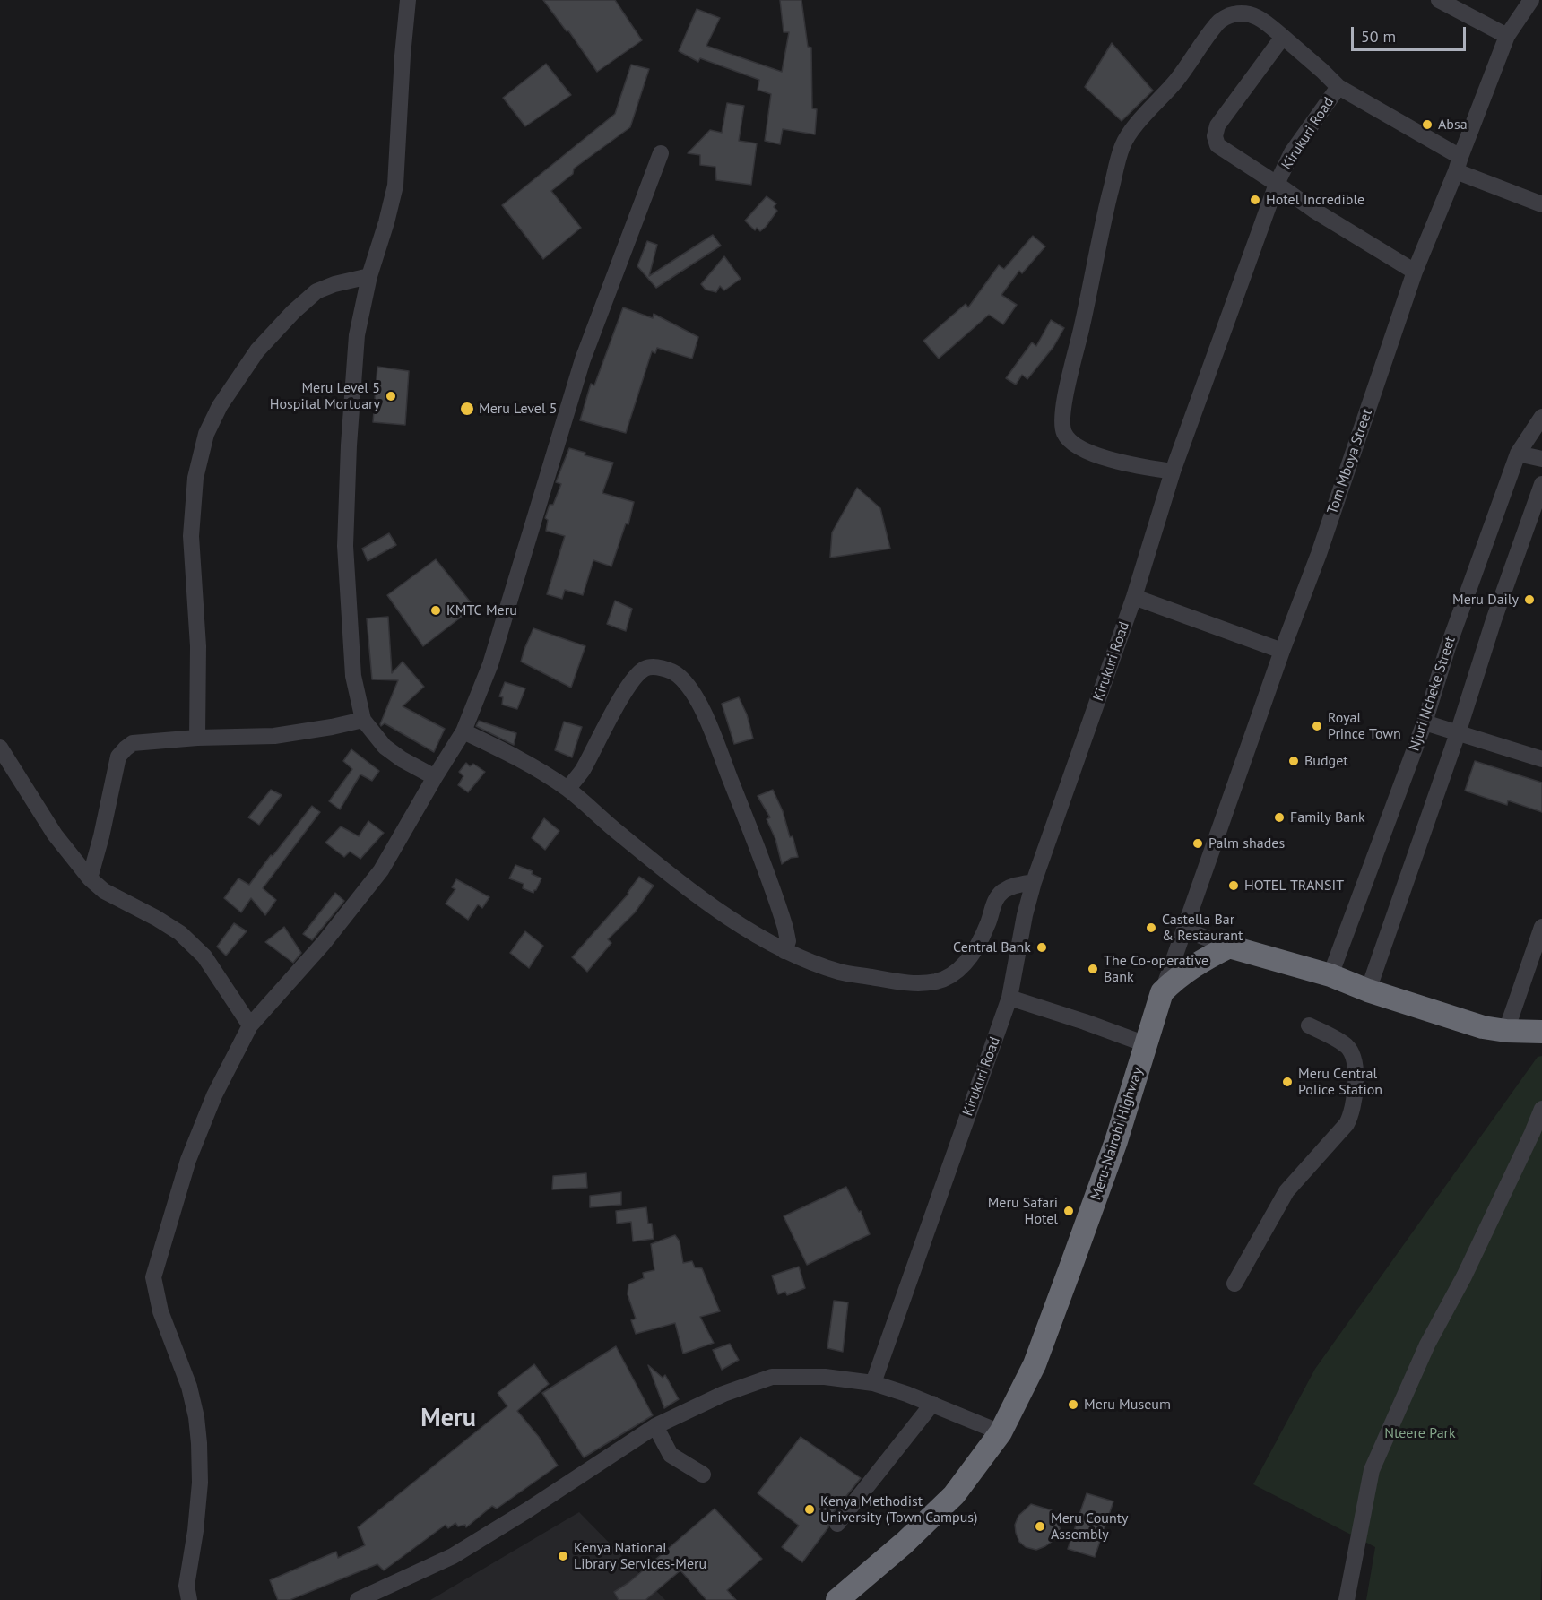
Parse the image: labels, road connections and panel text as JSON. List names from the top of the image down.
{
  "streets": {
    "highway": ["Meru-Nairobi Highway"],
    "street": ["Kirukuri Road", "Tom Mboya Street", "Njuri Ncheke Street"]
  },
  "crossings": [
    ["Kirukuri Road", "Tom Mboya Street"],
    ["Tom Mboya Street", "Meru-Nairobi Highway"]
  ],
  "districts": ["Meru"],
  "parks": ["Nteere Park"],
  "places": [
    "Absa",
    "Hotel Incredible",
    "Meru Level 5 Hospital Mortuary",
    "Meru Level 5",
    "Meru Daily",
    "KMTC Meru",
    "Royal Prince Town",
    "Budget",
    "Family Bank",
    "Palm shades",
    "HOTEL TRANSIT",
    "Castella Bar & Restaurant",
    "Central Bank",
    "The Co-operative Bank",
    "Meru Central Police Station",
    "Meru Safari Hotel",
    "Meru Museum",
    "Kenya Methodist University (Town Campus)",
    "Meru County Assembly",
    "Kenya National Library Services-Meru"
  ],
  "scale_bar": "50 m"
}
